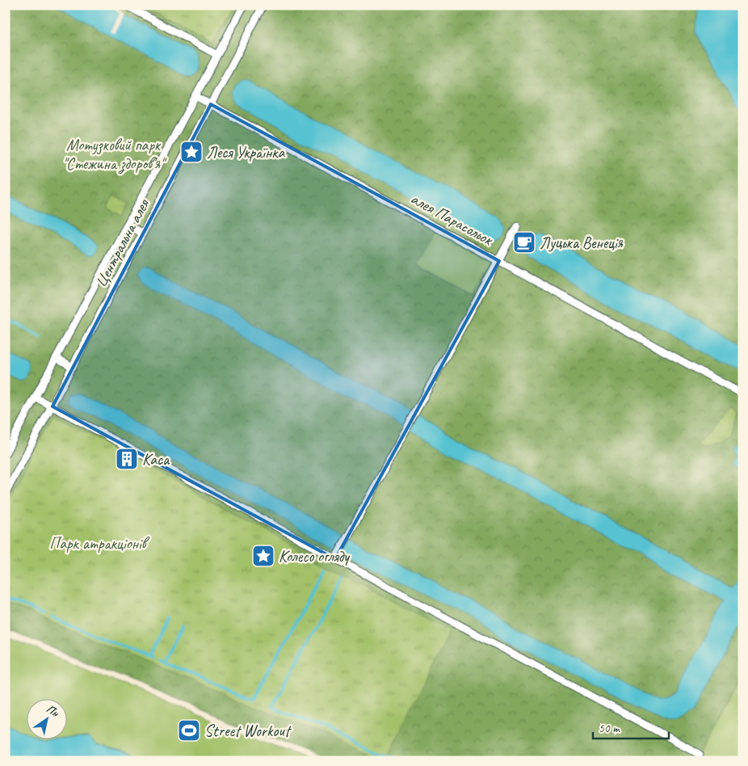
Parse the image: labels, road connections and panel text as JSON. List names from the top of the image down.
{
  "streets": {
    "street": ["алея Парасольок", "Центральна алея"]
  },
  "crossings": [
    ["алея Парасольок", "Центральна алея"]
  ],
  "parks": ["Мотузковий парк \"Стежина здоров’я\"", "Парк атракціонів"],
  "places": {
    "place": ["Леся Українка", "Колесо огляду"],
    "cafe": ["Луцька Венеція"],
    "building": ["Каса"],
    "sports": ["Street Workout"]
  },
  "scale_bar": "50 m",
  "north": "top right"
}
